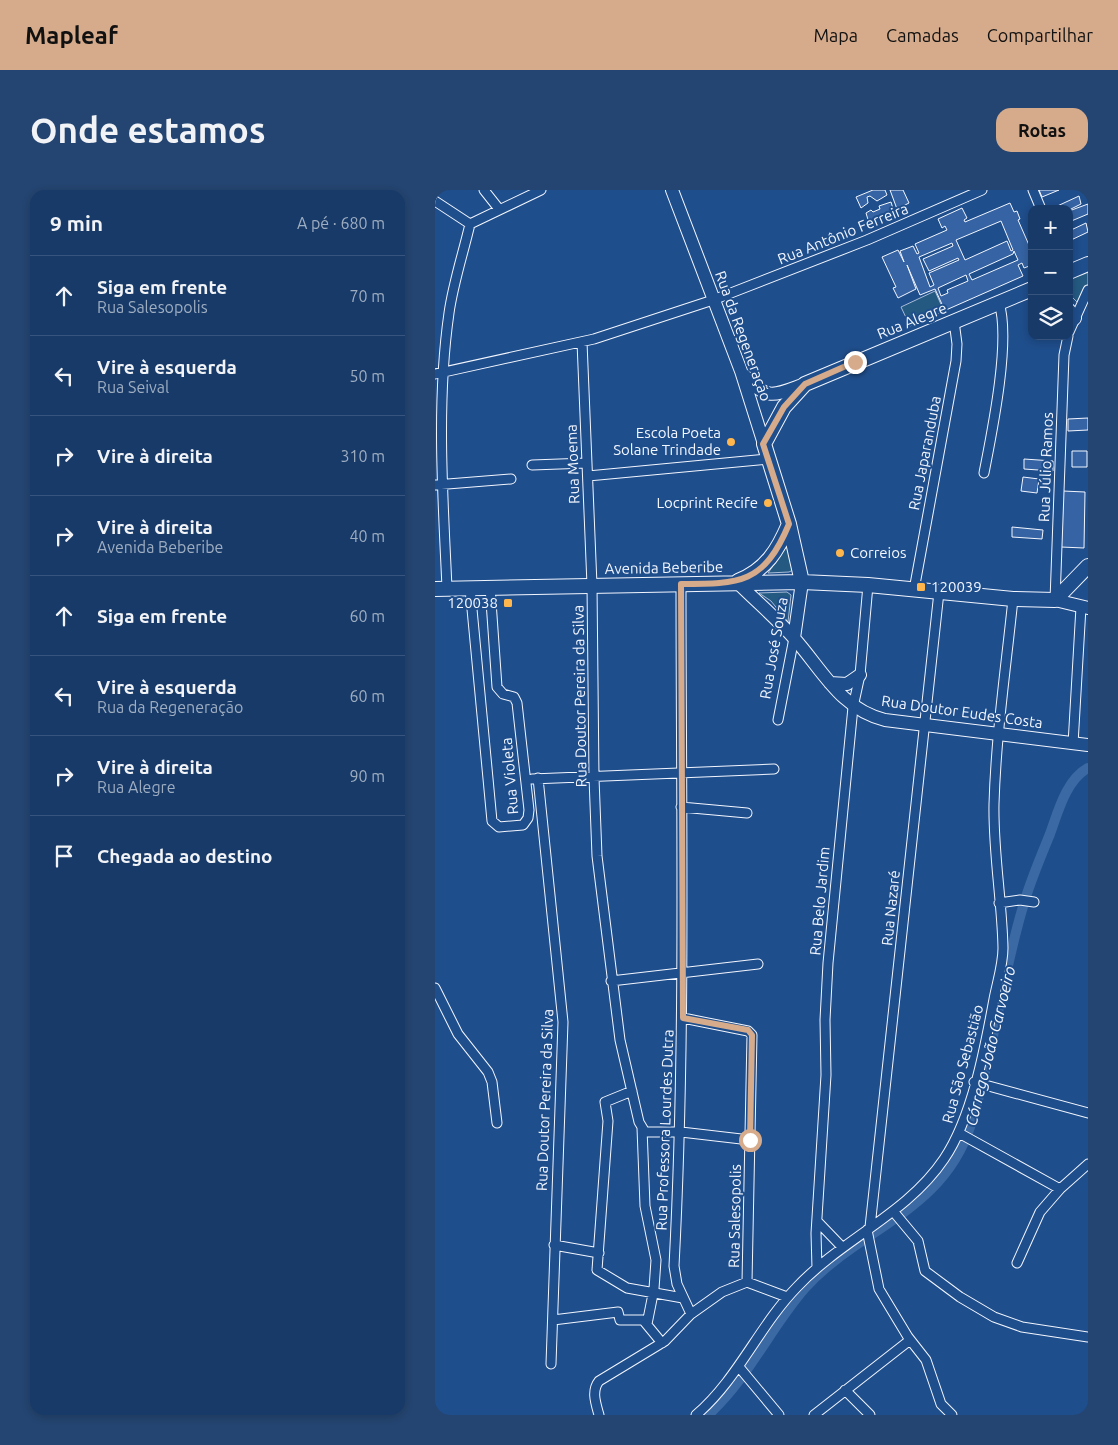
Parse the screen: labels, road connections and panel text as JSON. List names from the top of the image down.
{
  "streets": {
    "main road": ["Rua Alegre", "Rua da Regeneração", "Avenida Beberibe"],
    "street": [
      "Rua Antônio Ferreira",
      "Rua Japaranduba",
      "Rua Moema",
      "Rua Júlio Ramos",
      "Rua José Souza",
      "Rua Doutor Pereira da Silva",
      "Rua Doutor Eudes Costa",
      "Rua Violeta",
      "Rua Belo Jardim",
      "Rua Nazaré",
      "Rua São Sebastião",
      "Rua Professora Lourdes Dutra",
      "Rua Salesopolis"
    ]
  },
  "crossings": [
    ["Rua Antônio Ferreira", "Rua da Regeneração"],
    ["Rua Antônio Ferreira", "Rua Moema"],
    ["Rua Alegre", "Rua da Regeneração"],
    ["Rua Alegre", "Rua Japaranduba"],
    ["Rua da Regeneração", "Avenida Beberibe"],
    ["Rua da Regeneração", "Rua José Souza"],
    ["Rua Japaranduba", "Avenida Beberibe"],
    ["Rua Moema", "Avenida Beberibe"],
    ["Rua Moema", "Rua Doutor Pereira da Silva"],
    ["Rua Júlio Ramos", "Avenida Beberibe"],
    ["Avenida Beberibe", "Rua José Souza"],
    ["Avenida Beberibe", "Rua Doutor Pereira da Silva"],
    ["Avenida Beberibe", "Rua Doutor Eudes Costa"],
    ["Avenida Beberibe", "Rua Violeta"],
    ["Avenida Beberibe", "Rua Belo Jardim"],
    ["Avenida Beberibe", "Rua Nazaré"],
    ["Avenida Beberibe", "Rua São Sebastião"],
    ["Avenida Beberibe", "Rua Professora Lourdes Dutra"],
    ["Rua José Souza", "Rua Doutor Eudes Costa"],
    ["Rua Doutor Pereira da Silva", "Rua Violeta"],
    ["Rua Doutor Eudes Costa", "Rua Belo Jardim"],
    ["Rua Doutor Eudes Costa", "Rua Nazaré"],
    ["Rua Doutor Eudes Costa", "Rua São Sebastião"],
    ["Rua Violeta", "Rua Professora Lourdes Dutra"],
    ["Rua Belo Jardim", "Rua São Sebastião"],
    ["Rua Nazaré", "Rua São Sebastião"],
    ["Rua Professora Lourdes Dutra", "Rua Salesopolis"]
  ],
  "water": ["Córrego João Carvoeiro"],
  "places": {
    "other": ["Escola Poeta Solane Trindade", "Locprint Recife", "Correios"],
    "transit": ["120039", "120038"]
  },
  "page": {
    "header": "Mapleaf",
    "nav": ["Mapa", "Camadas", "Compartilhar"],
    "buttons": "Rotas",
    "title": "Onde estamos",
    "heading": ["9 min", "A pé · 680 m"],
    "map_buttons": ["+", "−"],
    "list": [
      ["Siga em frente", "Rua Salesopolis", "70 m"],
      ["Vire à esquerda", "Rua Seival", "50 m"],
      ["Vire à direita", "310 m"],
      ["Vire à direita", "Avenida Beberibe", "40 m"],
      ["Siga em frente", "60 m"],
      ["Vire à esquerda", "Rua da Regeneração", "60 m"],
      ["Vire à direita", "Rua Alegre", "90 m"],
      "Chegada ao destino"
    ]
  }
}
